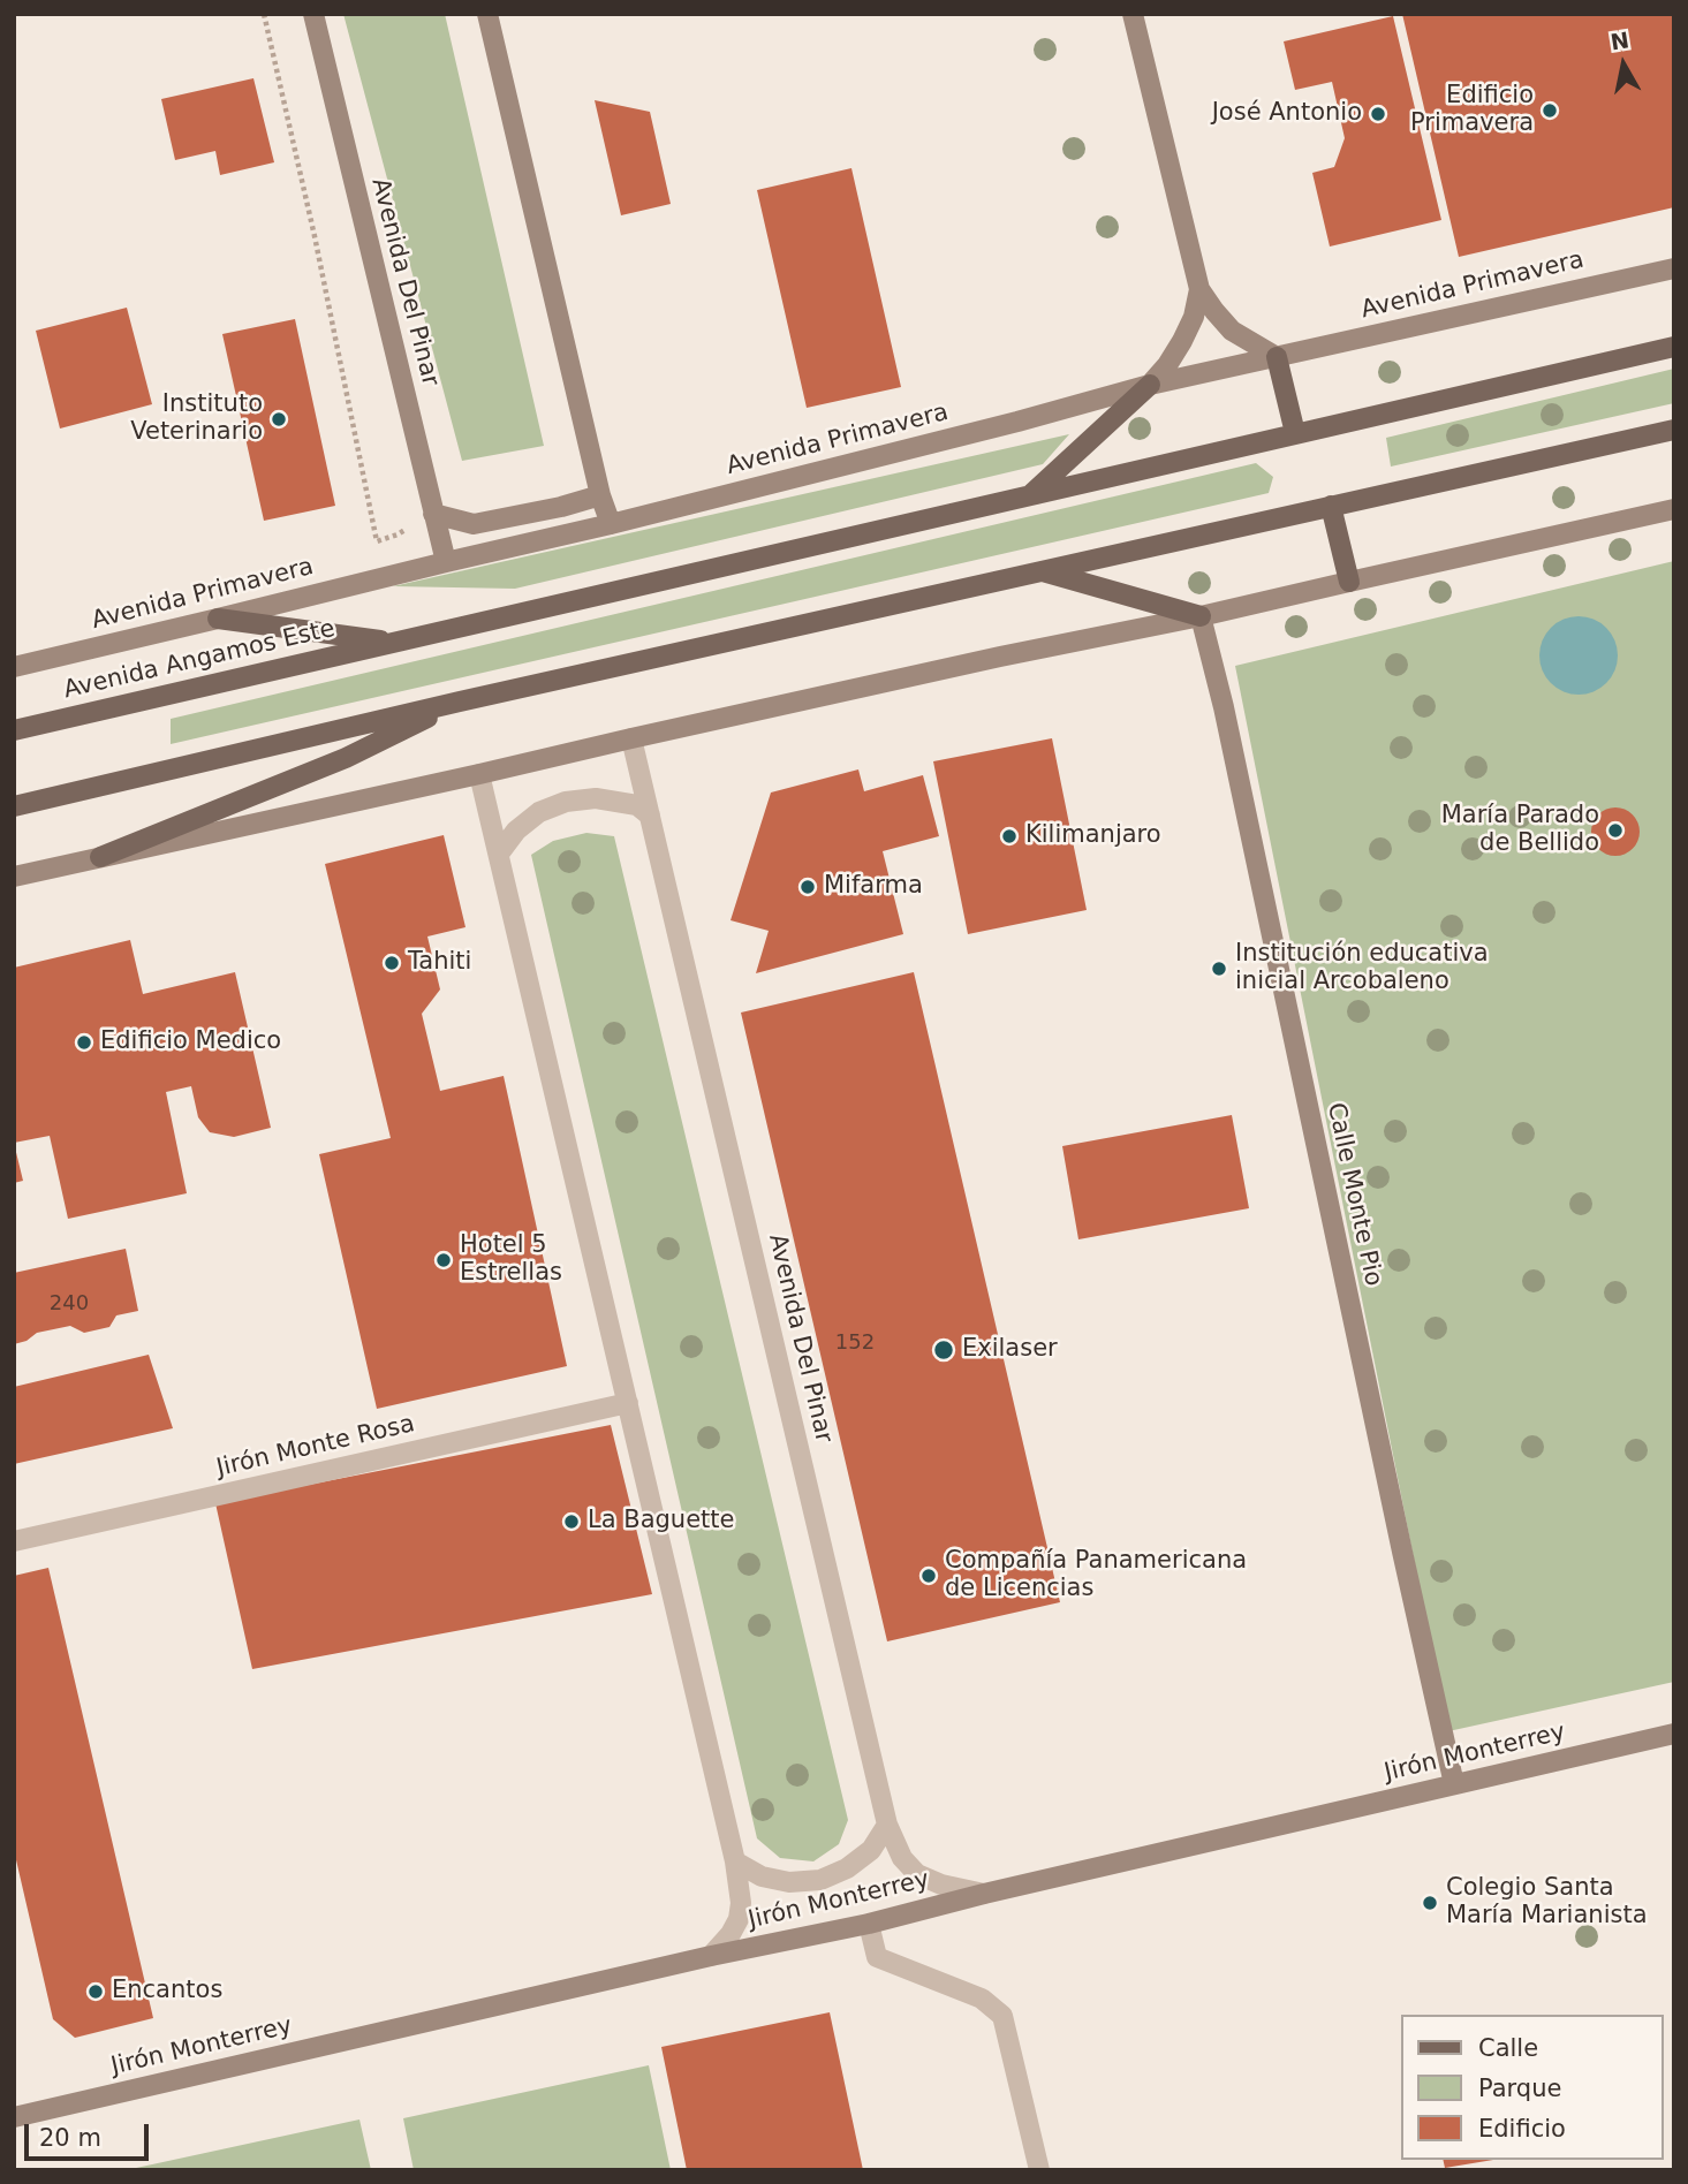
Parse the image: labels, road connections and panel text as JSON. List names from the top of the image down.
{
  "streets": {
    "main road": ["Avenida Angamos Este"],
    "street": [
      "Avenida Del Pinar",
      "Avenida Primavera",
      "Calle Monte Pio",
      "Jirón Monte Rosa",
      "Jirón Monterrey"
    ]
  },
  "crossings": [
    ["Avenida Del Pinar", "Avenida Primavera"],
    ["Avenida Del Pinar", "Jirón Monterrey"],
    ["Calle Monte Pio", "Jirón Monterrey"]
  ],
  "places": [
    "Edificio Primavera",
    "José Antonio",
    "Instituto Veterinario",
    "María Parado de Bellido",
    "Kilimanjaro",
    "Mifarma",
    "Tahiti",
    "Institución educativa inicial Arcobaleno",
    "Edificio Medico",
    "Hotel 5 Estrellas",
    "Exilaser",
    "La Baguette",
    "Compañía Panamericana de Licencias",
    "Colegio Santa María Marianista",
    "Encantos"
  ],
  "house_numbers": ["240", "152"],
  "legend": ["Calle", "Parque", "Edificio"],
  "scale_bar": "20 m",
  "north": "top"
}
